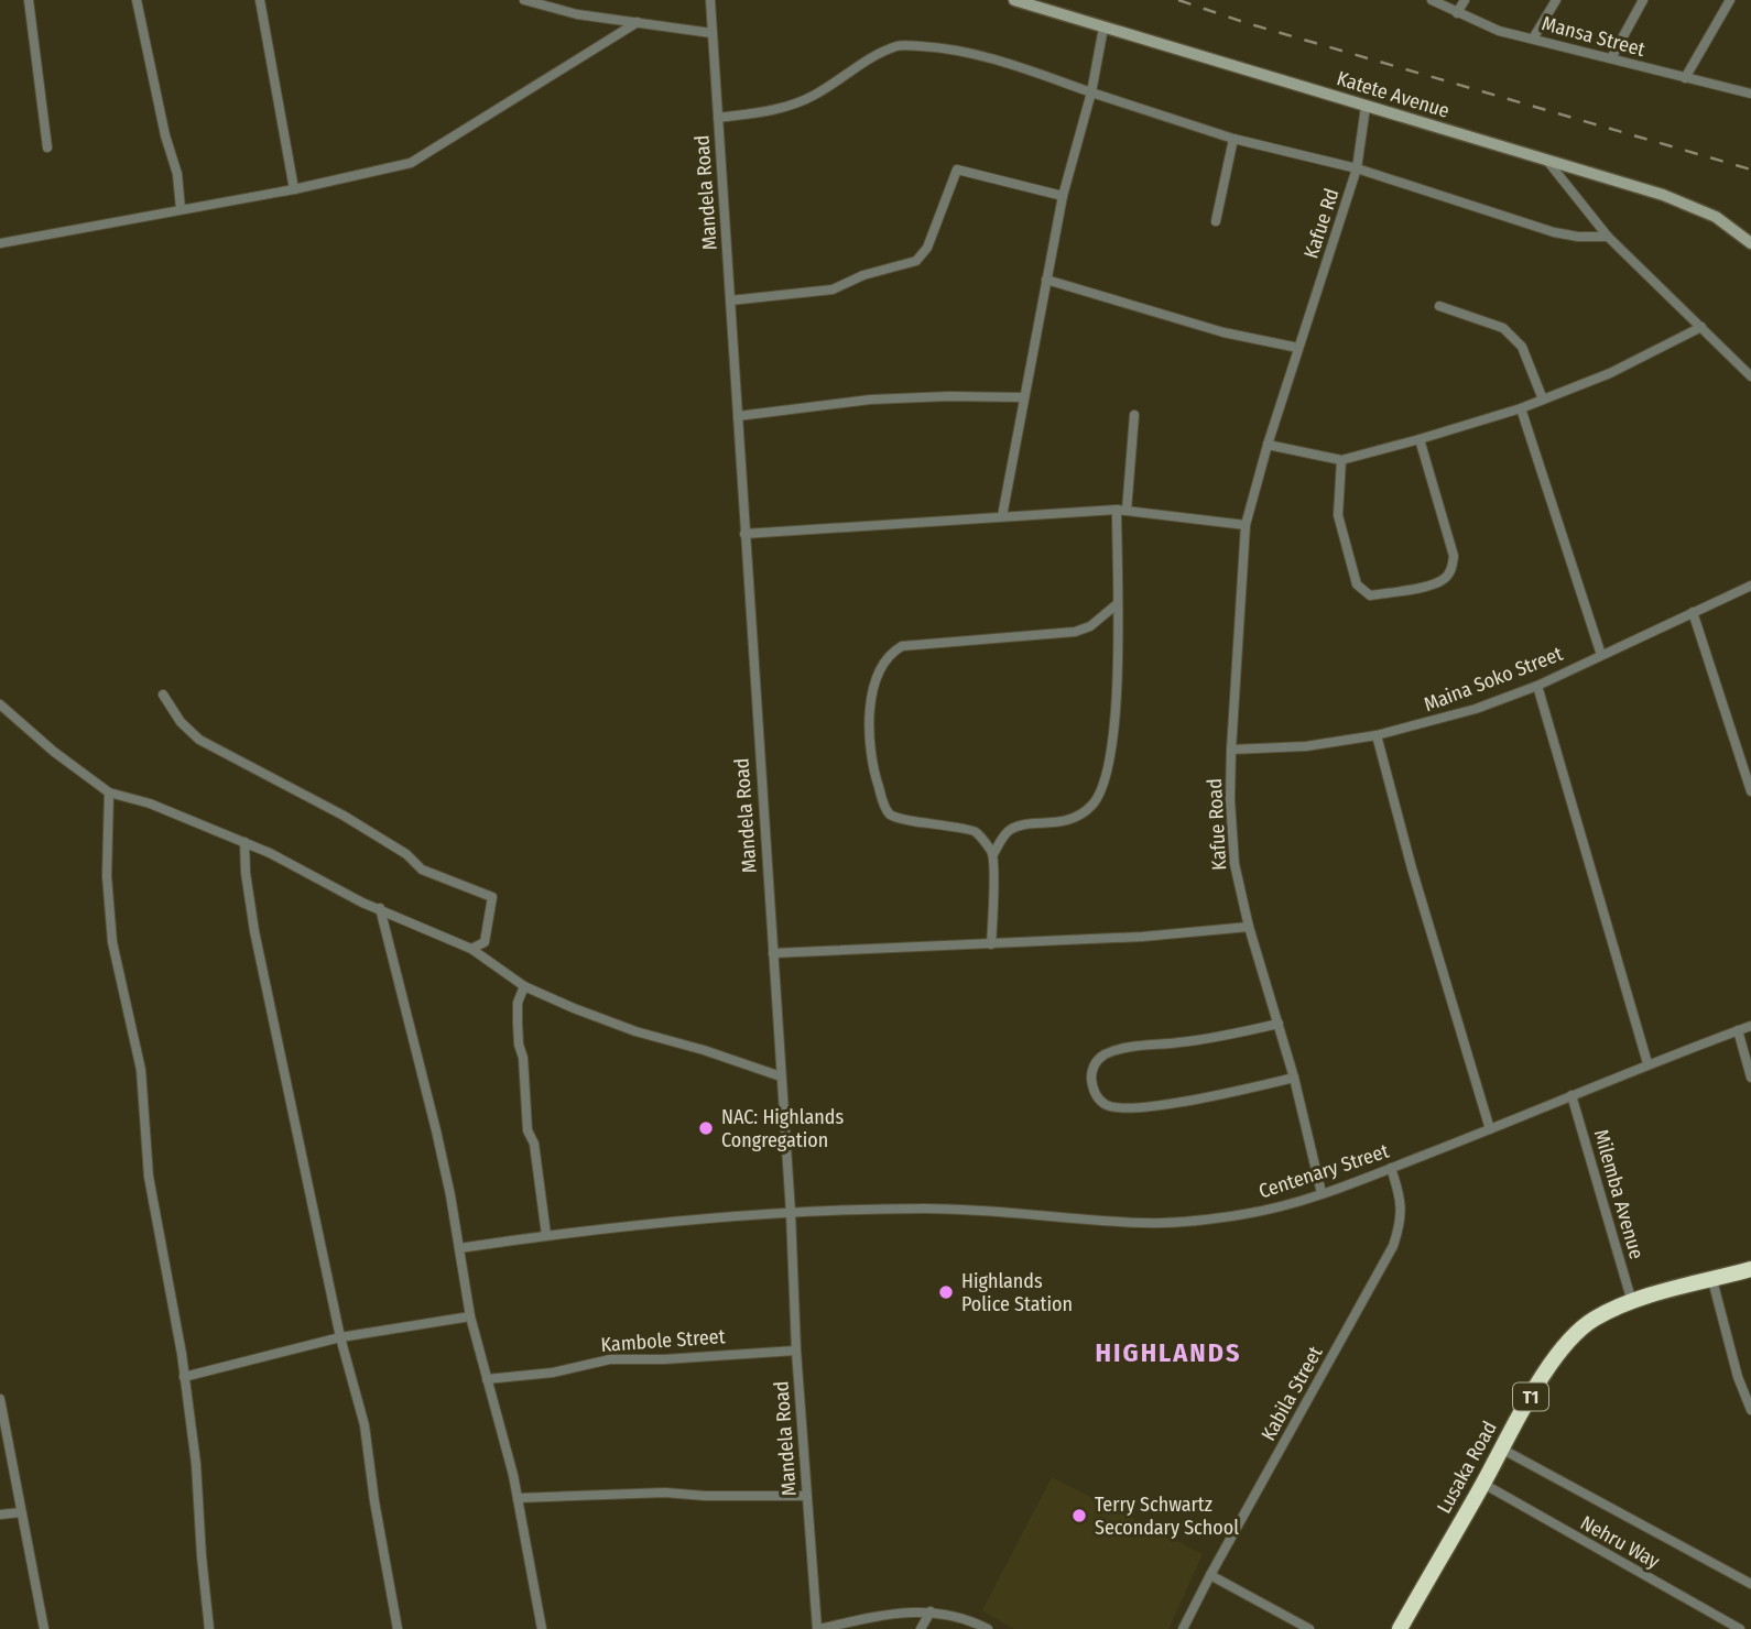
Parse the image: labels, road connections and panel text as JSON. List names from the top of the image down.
{
  "streets": {
    "highway": ["T1", "Lusaka Road"],
    "street": [
      "Mansa Street",
      "Katete Avenue",
      "Mandela Road",
      "Kafue Rd",
      "Maina Soko Street",
      "Kafue Road",
      "Centenary Street",
      "Milemba Avenue",
      "Kambole Street",
      "Kabila Street",
      "Nehru Way"
    ]
  },
  "crossings": [
    ["Katete Avenue", "Kafue Rd"],
    ["Mandela Road", "Centenary Street"],
    ["Mandela Road", "Kambole Street"],
    ["Kafue Rd", "Kafue Road"],
    ["Maina Soko Street", "Kafue Road"],
    ["Kafue Road", "Centenary Street"],
    ["Centenary Street", "Milemba Avenue"],
    ["Centenary Street", "Kabila Street"],
    ["Milemba Avenue", "Lusaka Road"],
    ["Lusaka Road", "Nehru Way"]
  ],
  "districts": ["HIGHLANDS"],
  "places": ["NAC: Highlands Congregation", "Highlands Police Station", "Terry Schwartz Secondary School"]
}
